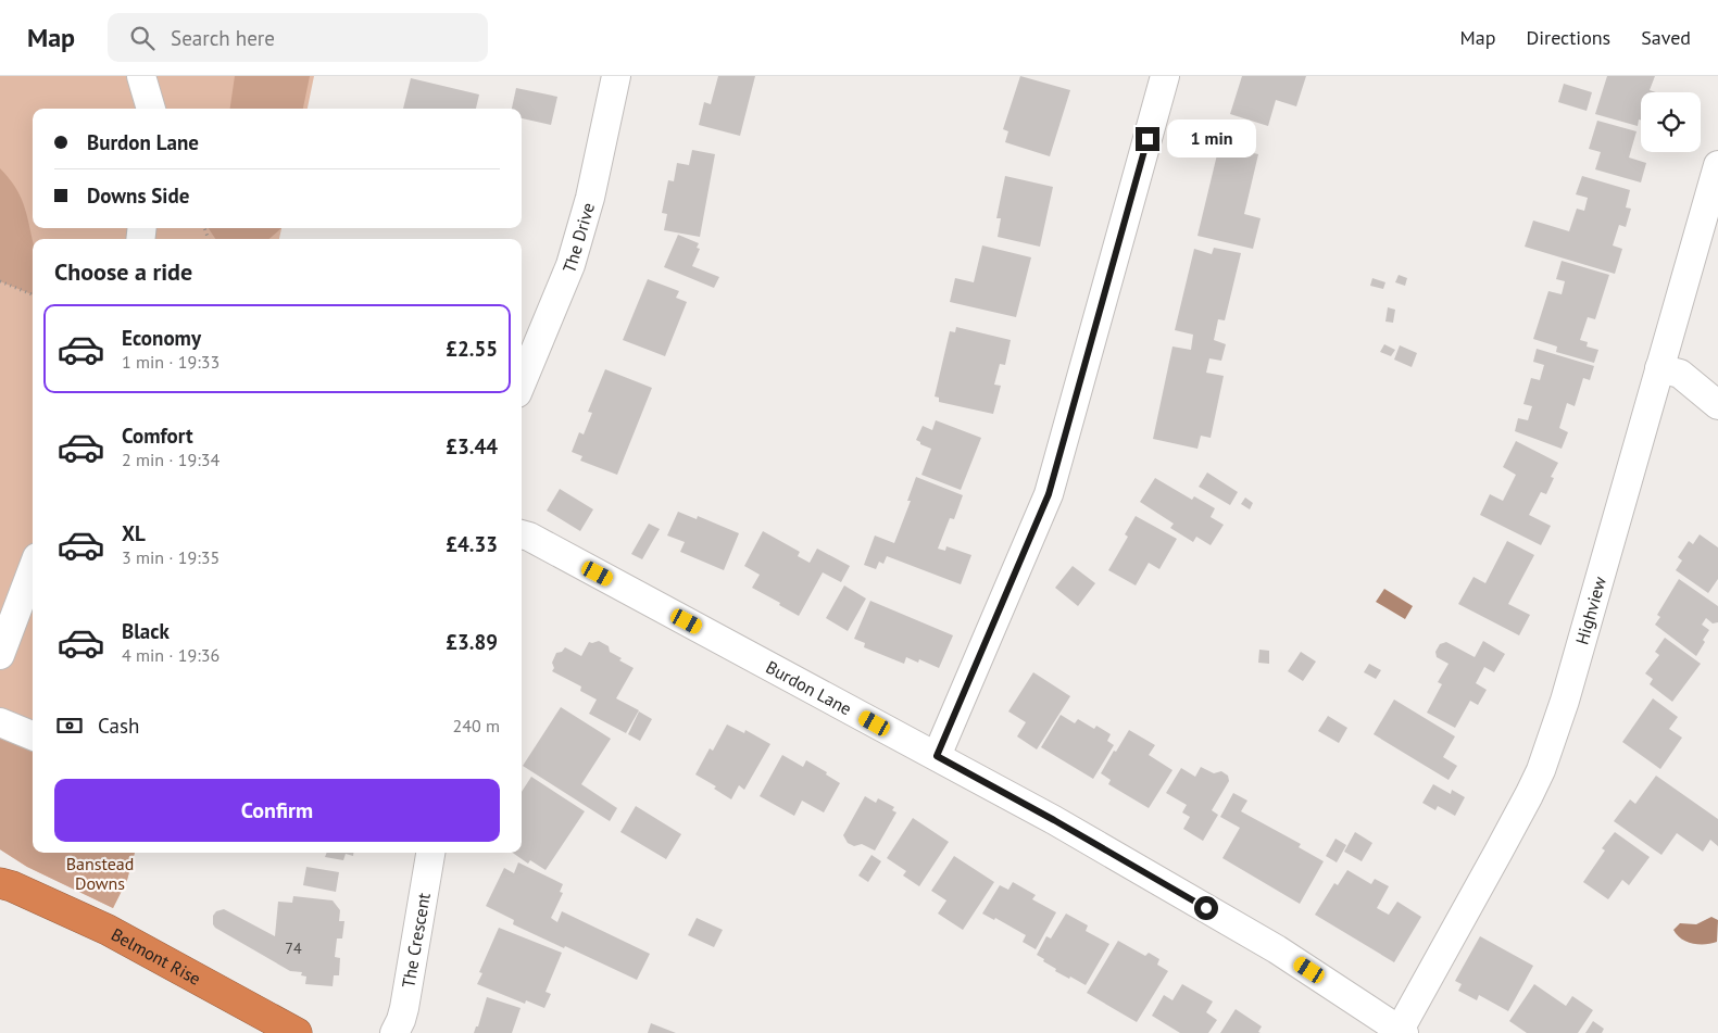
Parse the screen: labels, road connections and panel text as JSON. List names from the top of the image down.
{
  "streets": {
    "highway": ["Belmont Rise"],
    "street": [
      "The Drive",
      "Highview",
      "Burdon Lane",
      "The Crescent"
    ]
  },
  "crossings": [
    ["Highview", "Burdon Lane"]
  ],
  "parks": ["Banstead Downs"],
  "house_numbers": ["74"],
  "page": {
    "header": "Map",
    "search": "Search here",
    "nav": ["Map", "Directions", "Saved"],
    "banner": ["Burdon Lane", "Downs Side"],
    "bubble": "1 min",
    "heading": "Choose a ride",
    "list": [
      {
        "name": "Economy",
        "note": "1 min · 19:33",
        "value": "£2.55"
      },
      {
        "name": "Comfort",
        "note": "2 min · 19:34",
        "value": "£3.44"
      },
      {
        "name": "XL",
        "note": "3 min · 19:35",
        "value": "£4.33"
      },
      {
        "name": "Black",
        "note": "4 min · 19:36",
        "value": "£3.89"
      }
    ],
    "pay": ["Cash", "240 m"],
    "buttons": "Confirm"
  }
}
